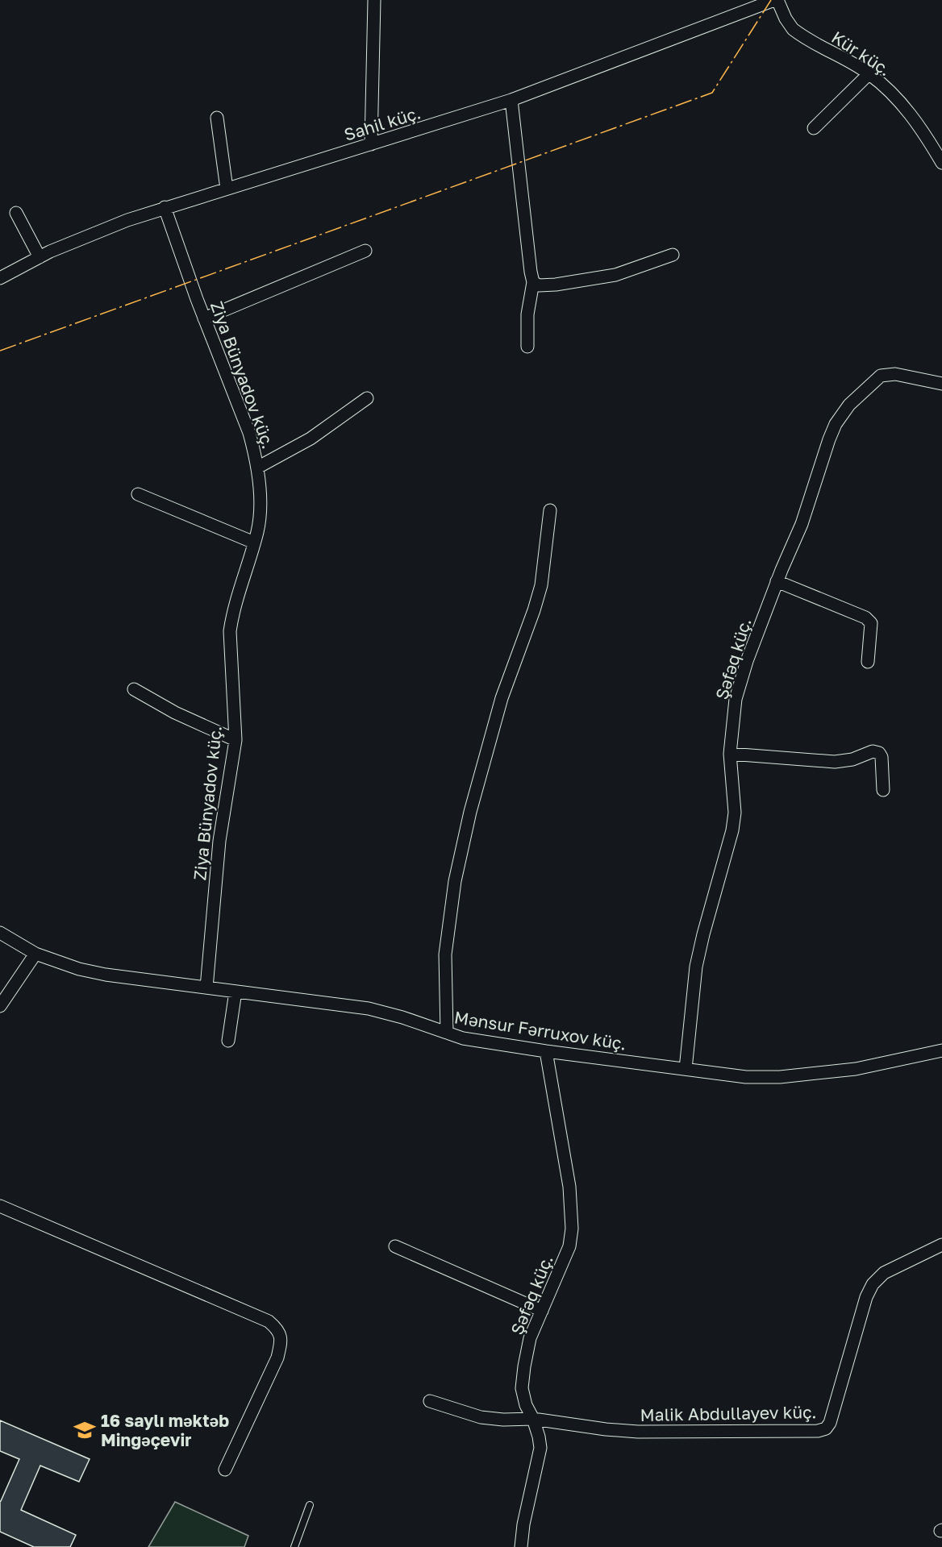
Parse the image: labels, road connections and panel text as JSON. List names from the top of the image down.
{
  "streets": {
    "street": [
      "Kür küç.",
      "Sahil küç.",
      "Ziya Bünyadov küç.",
      "Şəfəq küç.",
      "Mənsur Fərruxov küç.",
      "Malik Abdullayev küç."
    ]
  },
  "crossings": [
    ["Kür küç.", "Sahil küç."],
    ["Sahil küç.", "Ziya Bünyadov küç."],
    ["Ziya Bünyadov küç.", "Mənsur Fərruxov küç."],
    ["Şəfəq küç.", "Mənsur Fərruxov küç."],
    ["Şəfəq küç.", "Malik Abdullayev küç."]
  ],
  "places": {
    "school or university": ["16 saylı məktəb Mingəçevir"]
  }
}
